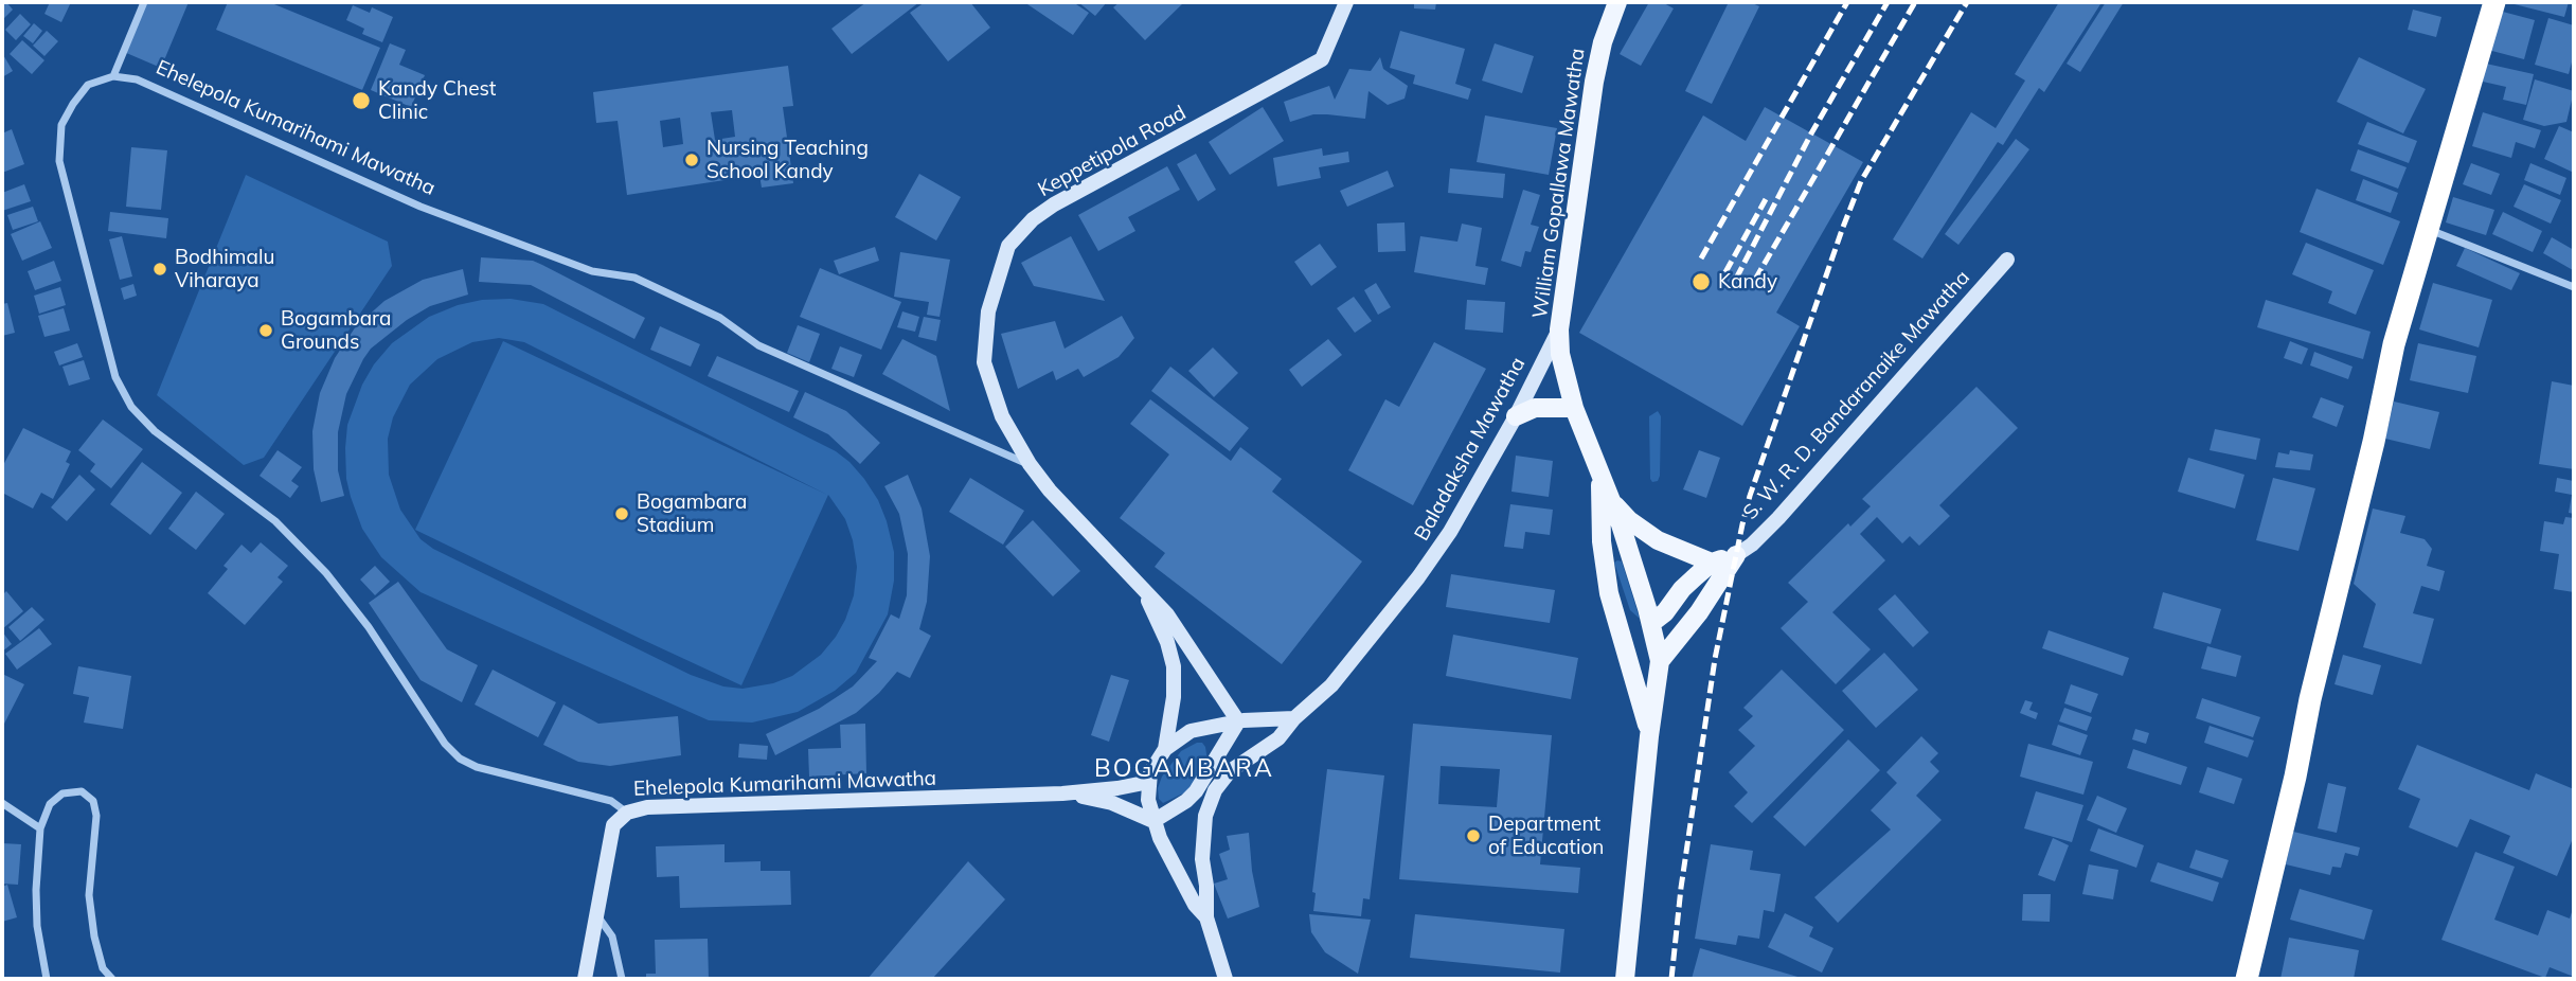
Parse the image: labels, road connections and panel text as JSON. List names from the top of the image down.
{
  "streets": {
    "main road": ["William Gopallawa Mawatha"],
    "street": [
      "Ehelepola Kumarihami Mawatha",
      "Keppetipola Road",
      "S. W. R. D. Bandaranaike Mawatha",
      "Baladaksha Mawatha"
    ]
  },
  "crossings": [
    ["Ehelepola Kumarihami Mawatha", "Keppetipola Road"],
    ["William Gopallawa Mawatha", "Baladaksha Mawatha"]
  ],
  "districts": ["BOGAMBARA"],
  "places": [
    "Kandy Chest Clinic",
    "Nursing Teaching School Kandy",
    "Bodhimalu Viharaya",
    "Kandy",
    "Bogambara Grounds",
    "Bogambara Stadium",
    "Department of Education"
  ]
}
